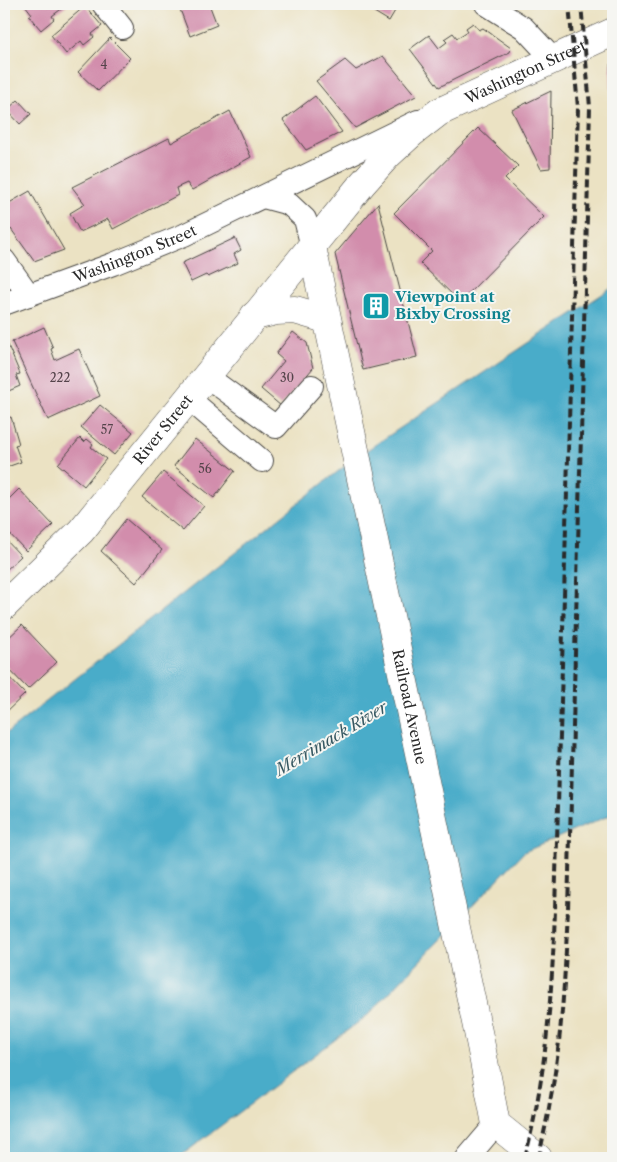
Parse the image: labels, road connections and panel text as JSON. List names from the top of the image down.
{
  "streets": {
    "main road": ["Washington Street", "River Street", "Railroad Avenue"]
  },
  "crossings": [
    ["Washington Street", "River Street"],
    ["Washington Street", "Railroad Avenue"],
    ["River Street", "Railroad Avenue"]
  ],
  "water": ["Merrimack River"],
  "places": {
    "building": ["Viewpoint at Bixby Crossing"]
  },
  "house_numbers": [
    "4",
    "222",
    "30",
    "57",
    "56"
  ]
}
